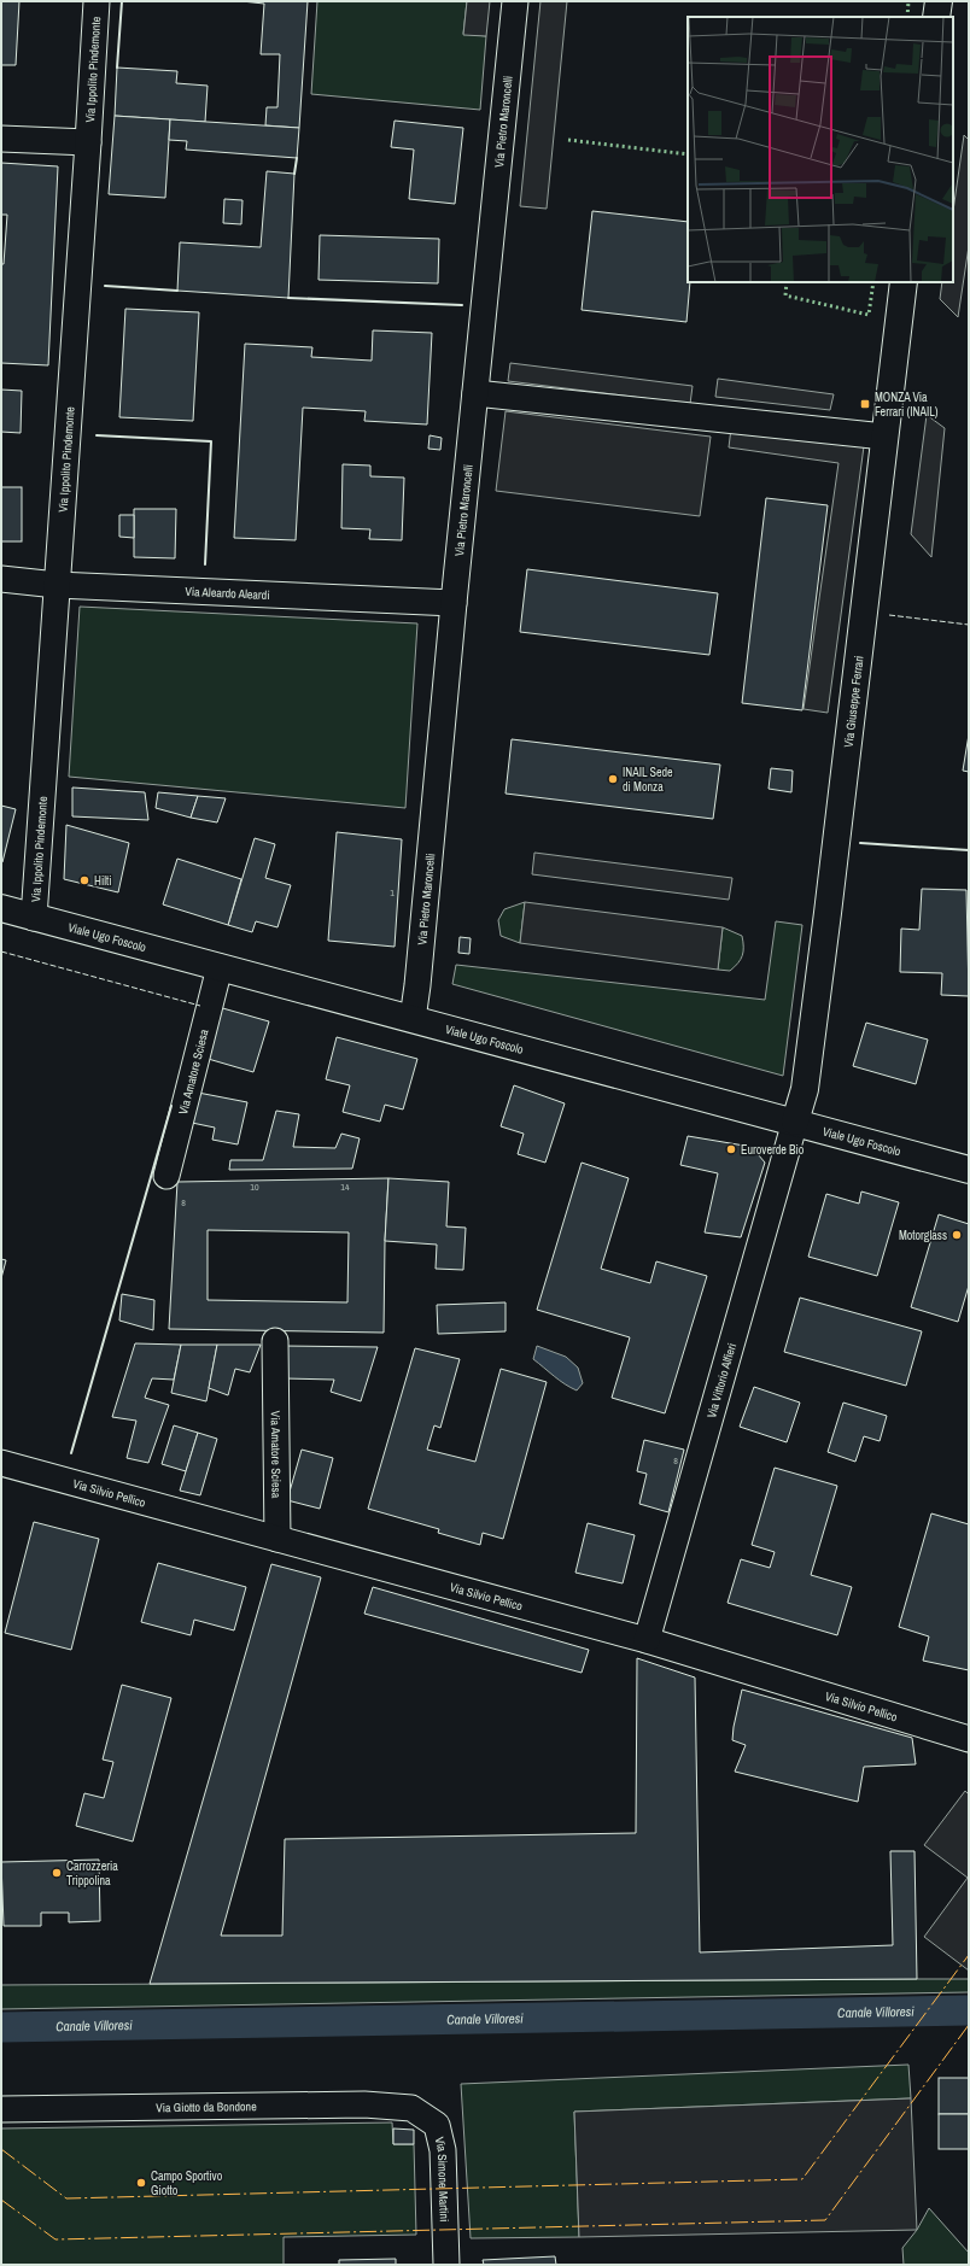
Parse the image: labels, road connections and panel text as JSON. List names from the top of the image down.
{
  "streets": {
    "street": [
      "Via Ippolito Pindemonte",
      "Via Pietro Maroncelli",
      "Via Aleardo Aleardi",
      "Via Giuseppe Ferrari",
      "Viale Ugo Foscolo",
      "Via Amatore Sciesa",
      "Via Vittorio Alfieri",
      "Via Silvio Pellico",
      "Via Giotto da Bondone",
      "Via Simone Martini"
    ]
  },
  "crossings": [
    ["Via Ippolito Pindemonte", "Via Aleardo Aleardi"],
    ["Via Ippolito Pindemonte", "Viale Ugo Foscolo"],
    ["Via Pietro Maroncelli", "Via Aleardo Aleardi"],
    ["Via Pietro Maroncelli", "Viale Ugo Foscolo"],
    ["Via Giuseppe Ferrari", "Viale Ugo Foscolo"],
    ["Via Giuseppe Ferrari", "Via Vittorio Alfieri"],
    ["Viale Ugo Foscolo", "Via Amatore Sciesa"],
    ["Viale Ugo Foscolo", "Via Vittorio Alfieri"],
    ["Via Amatore Sciesa", "Via Silvio Pellico"],
    ["Via Vittorio Alfieri", "Via Silvio Pellico"],
    ["Via Giotto da Bondone", "Via Simone Martini"]
  ],
  "water": ["Canale Villoresi"],
  "places": {
    "transit": ["MONZA Via Ferrari (INAIL)"],
    "other": [
      "INAIL Sede di Monza",
      "Hilti",
      "Euroverde Bio",
      "Motorglass",
      "Carrozzeria Trippolina",
      "Campo Sportivo Giotto"
    ]
  },
  "house_numbers": [
    "1",
    "10",
    "14",
    "8",
    "8"
  ]
}
